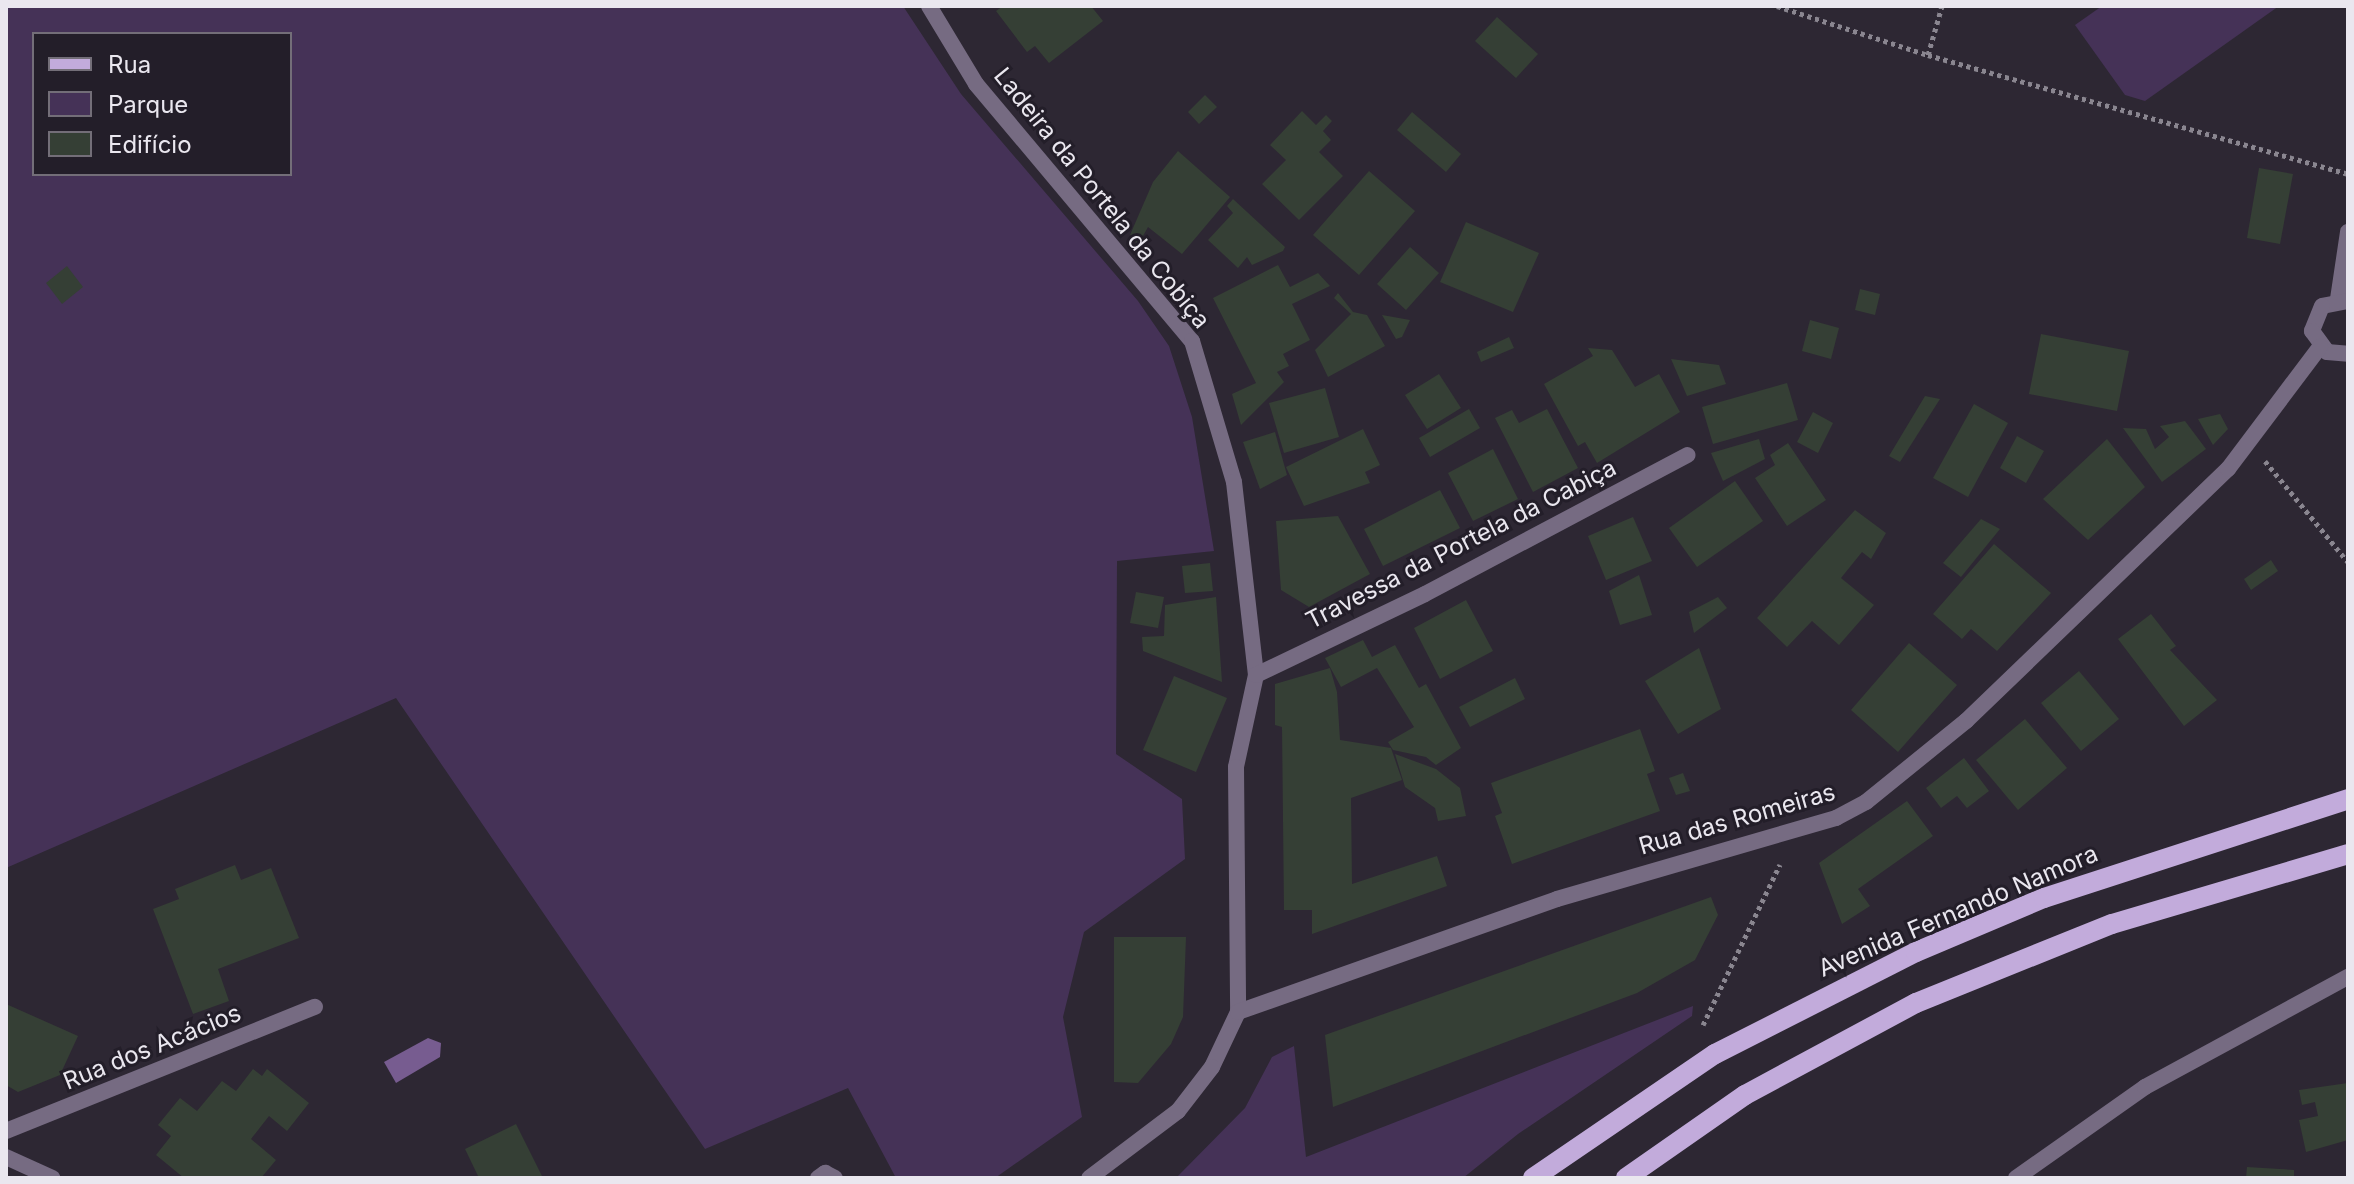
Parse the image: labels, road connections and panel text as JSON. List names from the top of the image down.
{
  "streets": {
    "main road": ["Avenida Fernando Namora"],
    "street": [
      "Ladeira da Portela da Cobiça",
      "Travessa da Portela da Cabiça",
      "Rua das Romeiras",
      "Rua dos Acácios"
    ]
  },
  "crossings": [
    ["Ladeira da Portela da Cobiça", "Travessa da Portela da Cabiça"],
    ["Ladeira da Portela da Cobiça", "Rua das Romeiras"]
  ],
  "legend": ["Rua", "Parque", "Edifício"]
}
